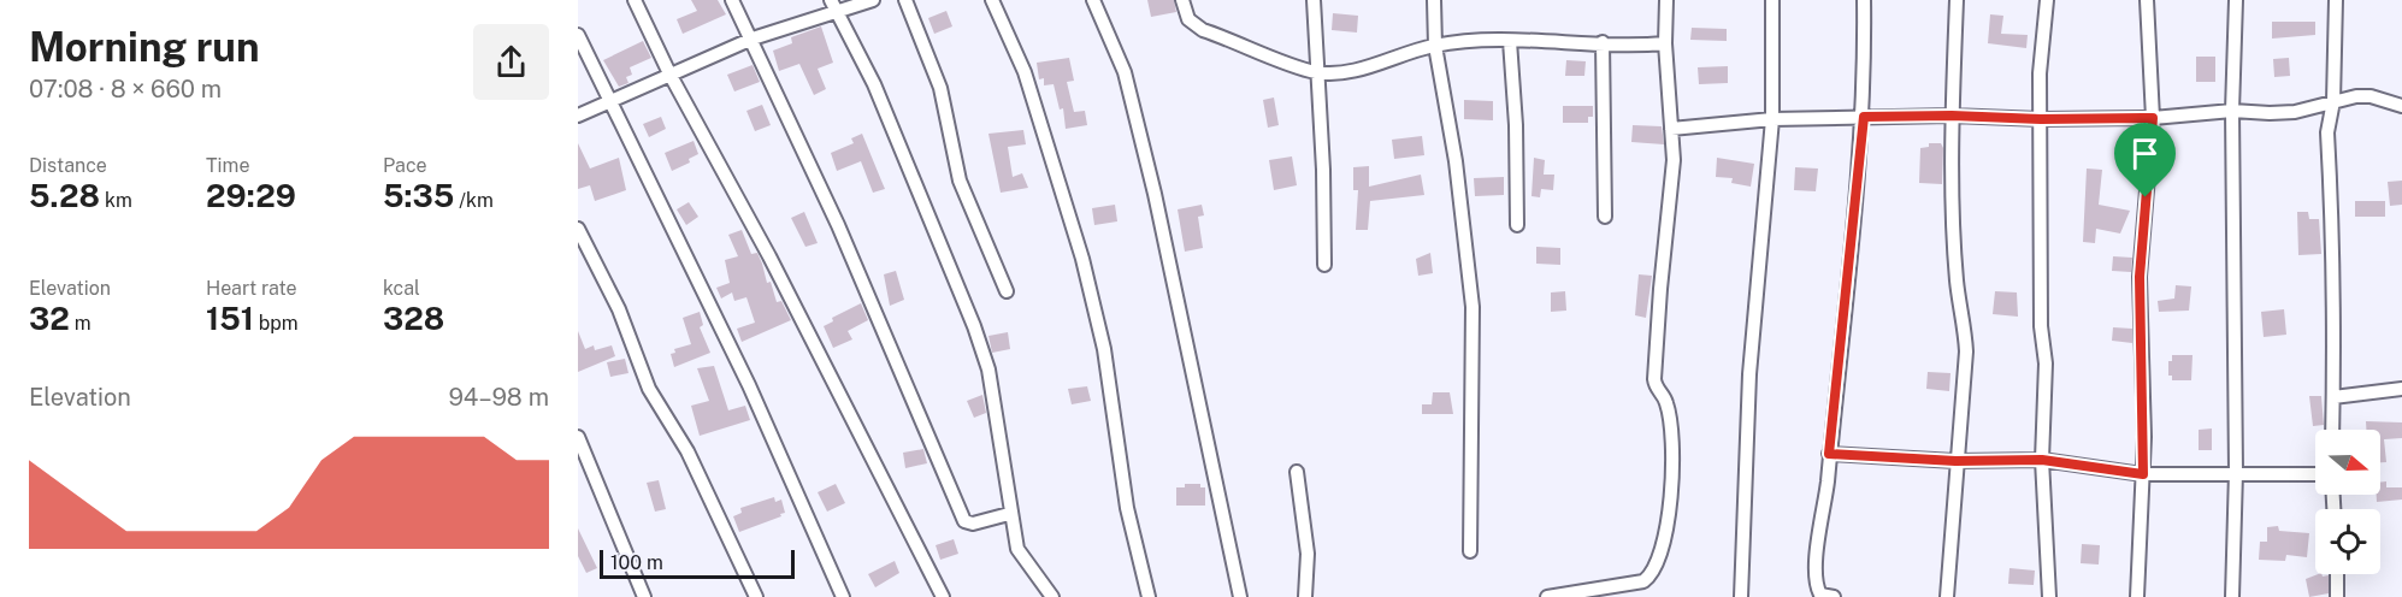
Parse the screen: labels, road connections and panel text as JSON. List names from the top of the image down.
{
  "scale_bar": "100 m",
  "north": "right",
  "page": {
    "heading": ["Morning run", "07:08 · 8 × 660 m"],
    "stats": [
      ["Distance", "5.28 km"],
      ["Time", "29:29"],
      ["Pace", "5:35 /km"],
      ["Elevation", "32 m"],
      ["Heart rate", "151 bpm"],
      ["kcal", "328"]
    ],
    "chart": ["Elevation", "94–98 m"],
    "scale": "100 m"
  }
}
